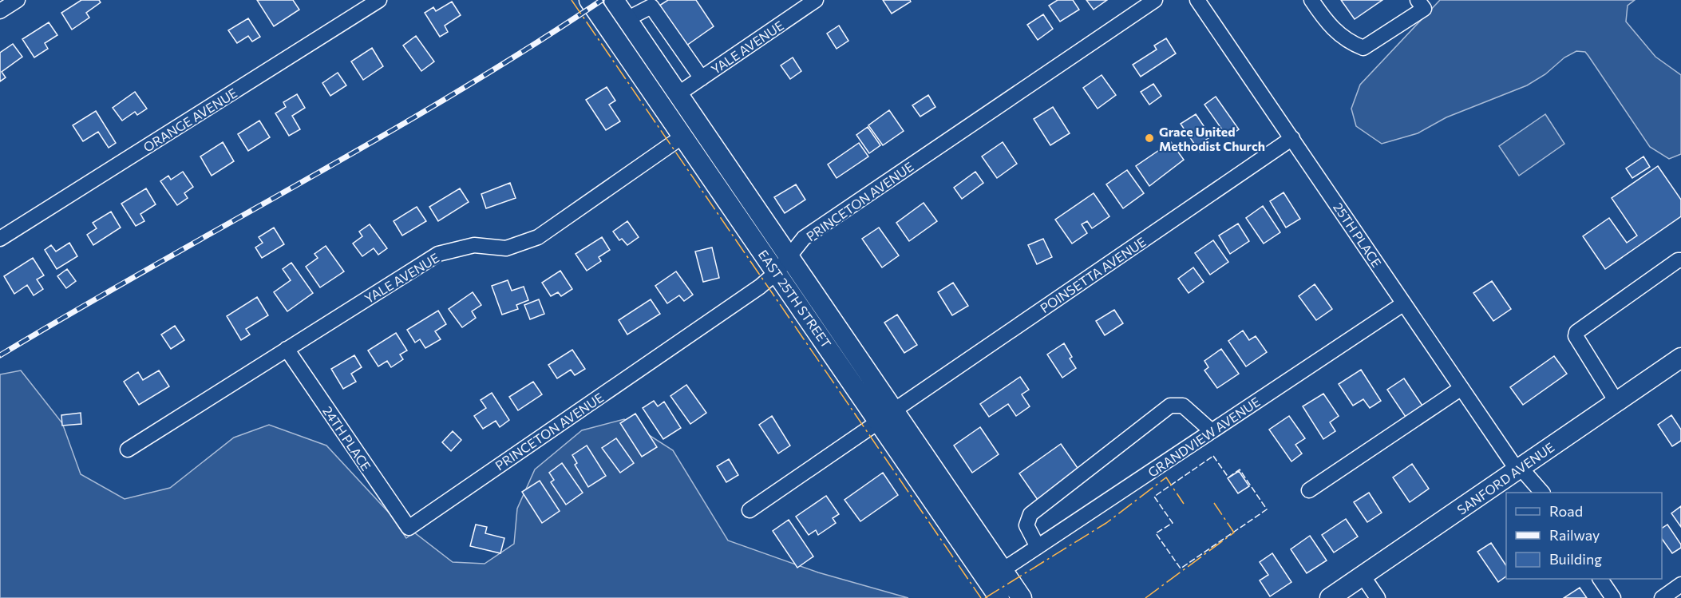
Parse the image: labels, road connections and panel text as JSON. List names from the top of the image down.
{
  "streets": {
    "main road": ["EAST 25TH STREET", "SANFORD AVENUE"],
    "street": [
      "YALE AVENUE",
      "ORANGE AVENUE",
      "PRINCETON AVENUE",
      "25TH PLACE",
      "POINSETTA AVENUE",
      "GRANDVIEW AVENUE",
      "24TH PLACE"
    ]
  },
  "crossings": [
    ["YALE AVENUE", "EAST 25TH STREET"],
    ["YALE AVENUE", "24TH PLACE"],
    ["PRINCETON AVENUE", "EAST 25TH STREET"],
    ["PRINCETON AVENUE", "24TH PLACE"],
    ["25TH PLACE", "POINSETTA AVENUE"],
    ["25TH PLACE", "GRANDVIEW AVENUE"],
    ["25TH PLACE", "SANFORD AVENUE"],
    ["POINSETTA AVENUE", "EAST 25TH STREET"]
  ],
  "places": ["Grace United Methodist Church"],
  "legend": ["Road", "Railway", "Building"]
}
